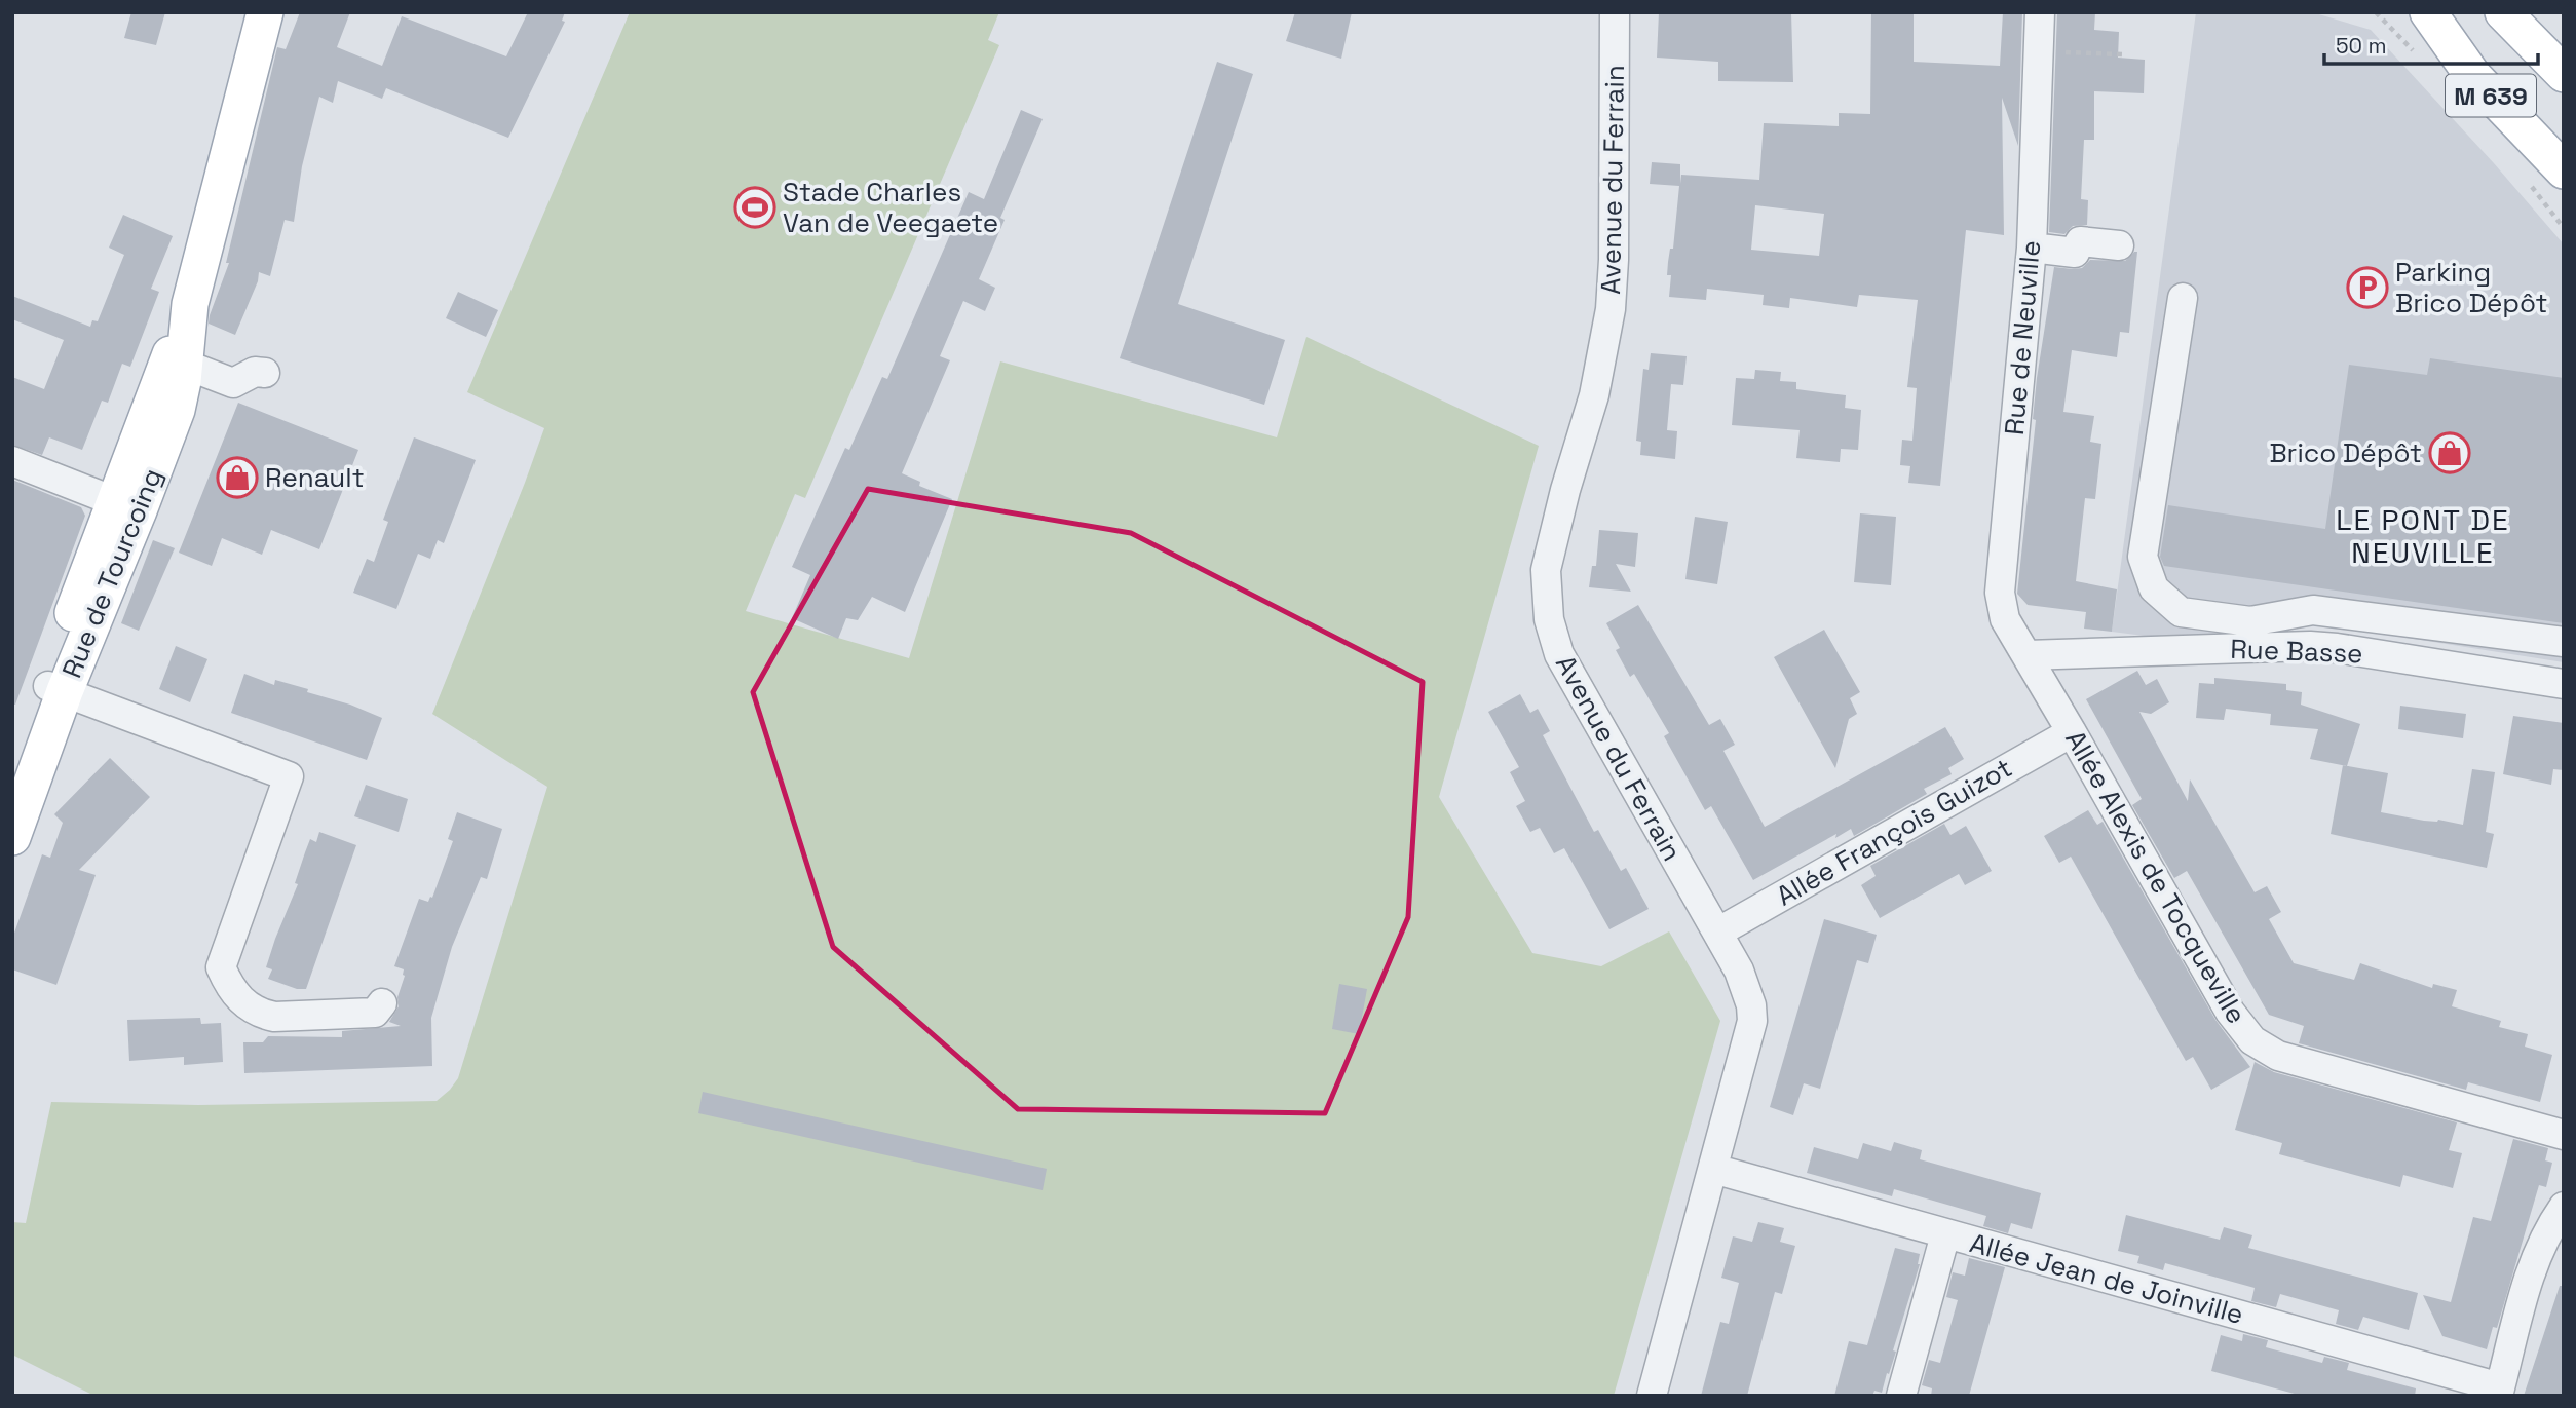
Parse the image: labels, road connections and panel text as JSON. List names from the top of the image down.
{
  "streets": {
    "main road": ["M 639", "Rue de Tourcoing"],
    "street": [
      "Avenue du Ferrain",
      "Rue de Neuville",
      "Rue Basse",
      "Allée François Guizot",
      "Allée Alexis de Tocqueville",
      "Allée Jean de Joinville"
    ]
  },
  "crossings": [
    ["Avenue du Ferrain", "Allée François Guizot"],
    ["Avenue du Ferrain", "Allée Jean de Joinville"],
    ["Rue de Neuville", "Rue Basse"],
    ["Rue de Neuville", "Allée Alexis de Tocqueville"],
    ["Rue Basse", "Allée Alexis de Tocqueville"],
    ["Allée François Guizot", "Allée Alexis de Tocqueville"]
  ],
  "districts": ["LE PONT DE NEUVILLE"],
  "places": {
    "sports": ["Stade Charles Van de Veegaete"],
    "parking": ["Parking Brico Dépôt"],
    "shop": ["Brico Dépôt", "Renault"]
  },
  "scale_bar": "50 m"
}
